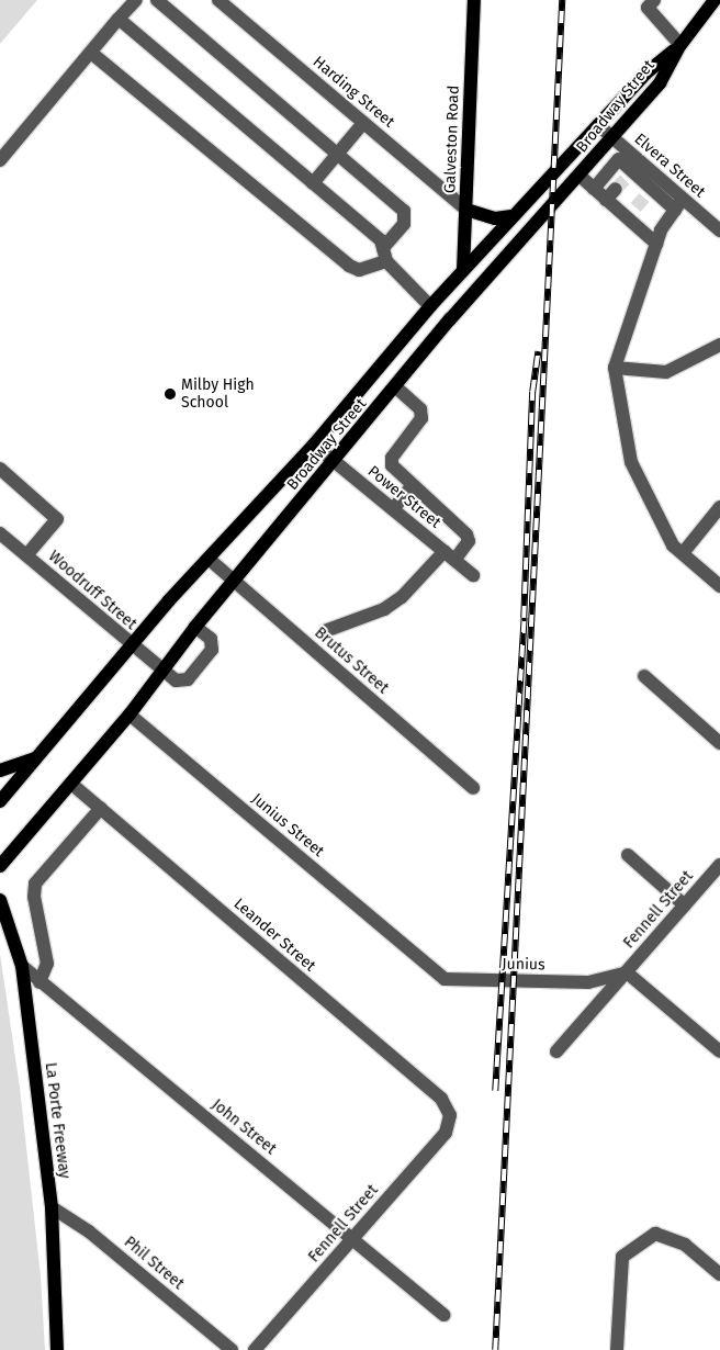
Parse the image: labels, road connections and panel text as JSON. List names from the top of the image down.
{
  "streets": {
    "main road": ["Broadway Street", "Galveston Road", "La Porte Freeway"],
    "street": [
      "Harding Street",
      "Elvera Street",
      "Power Street",
      "Woodruff Street",
      "Brutus Street",
      "Junius Street",
      "Fennell Street",
      "Leander Street",
      "Junius",
      "John Street",
      "Phil Street"
    ]
  },
  "crossings": [
    ["Harding Street", "Galveston Road"],
    ["Broadway Street", "Galveston Road"],
    ["Broadway Street", "Elvera Street"],
    ["Broadway Street", "Power Street"],
    ["Broadway Street", "Woodruff Street"],
    ["Broadway Street", "Brutus Street"],
    ["Broadway Street", "Junius Street"],
    ["Broadway Street", "Leander Street"],
    ["Junius Street", "Junius"],
    ["Fennell Street", "Leander Street"],
    ["Fennell Street", "Junius"],
    ["Fennell Street", "John Street"],
    ["La Porte Freeway", "John Street"],
    ["La Porte Freeway", "Phil Street"]
  ],
  "places": ["Milby High School"]
}
